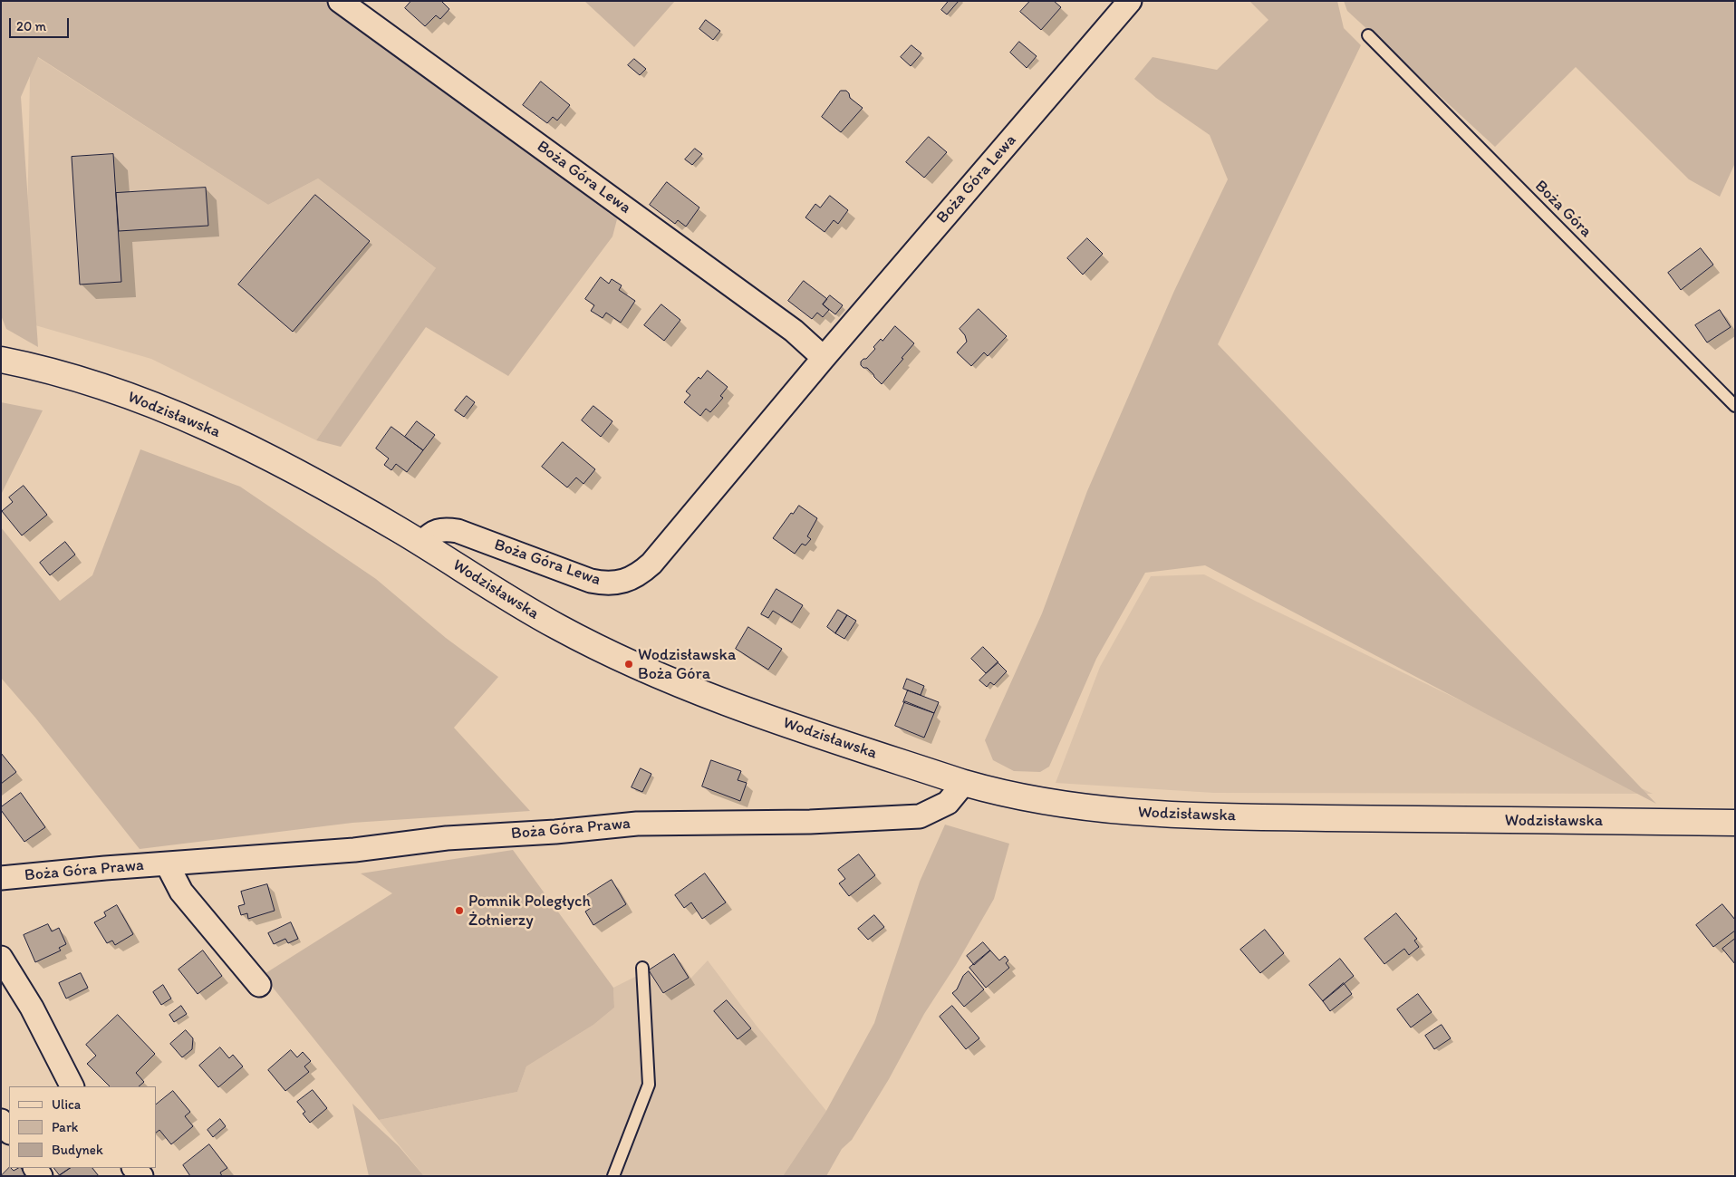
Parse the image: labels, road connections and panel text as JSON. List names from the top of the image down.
{
  "streets": {
    "main road": ["Wodzisławska"],
    "street": ["Boża Góra Lewa", "Boża Góra Prawa"],
    "lane": ["Boża Góra"]
  },
  "crossings": [
    ["Boża Góra Lewa", "Wodzisławska"],
    ["Wodzisławska", "Boża Góra Prawa"]
  ],
  "places": ["Wodzisławska Boża Góra", "Pomnik Poległych Żołnierzy"],
  "legend": ["Ulica", "Park", "Budynek"],
  "scale_bar": "20 m"
}
